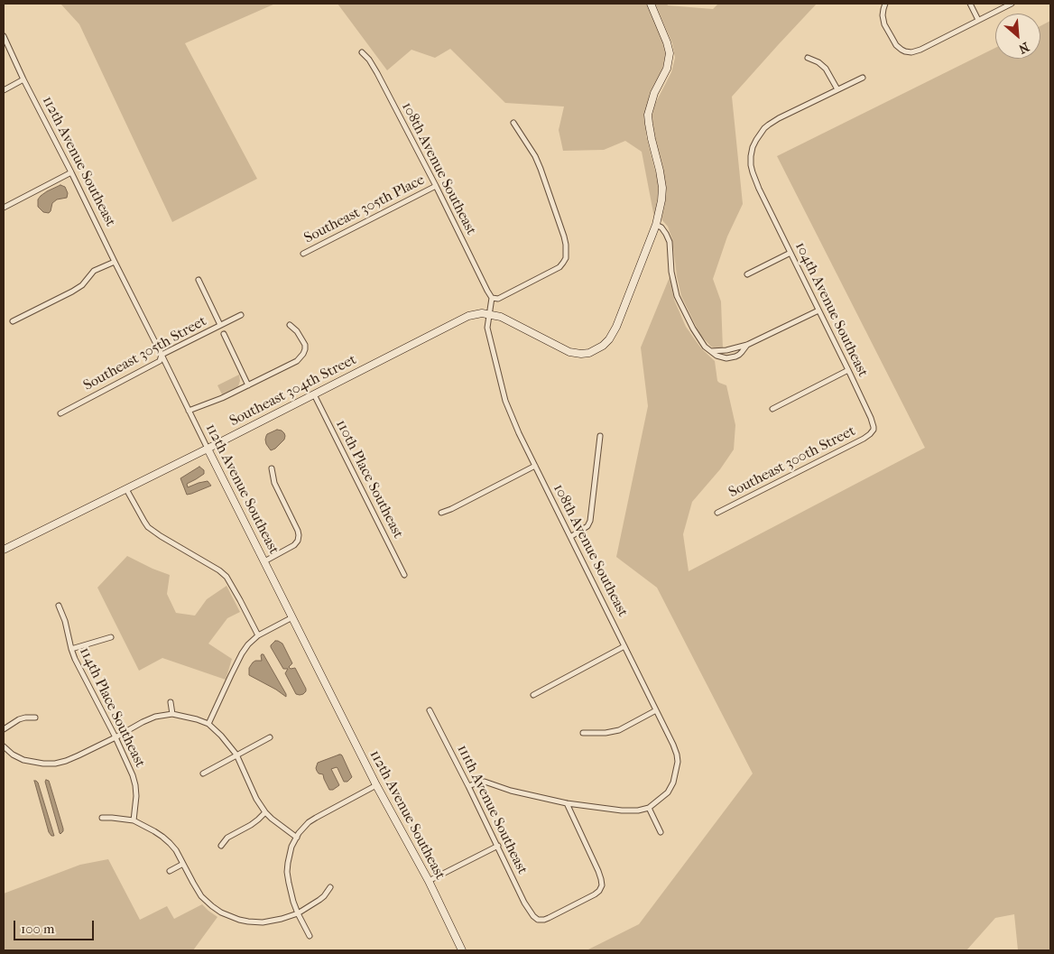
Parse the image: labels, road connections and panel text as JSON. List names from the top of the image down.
{
  "streets": {
    "street": [
      "112th Avenue Southeast",
      "108th Avenue Southeast",
      "Southeast 305th Place",
      "104th Avenue Southeast",
      "Southeast 305th Street",
      "Southeast 304th Street",
      "Southeast 300th Street",
      "110th Place Southeast",
      "114th Place Southeast",
      "111th Avenue Southeast"
    ]
  },
  "crossings": [
    ["112th Avenue Southeast", "Southeast 305th Street"],
    ["112th Avenue Southeast", "Southeast 304th Street"],
    ["108th Avenue Southeast", "Southeast 305th Place"],
    ["108th Avenue Southeast", "Southeast 304th Street"],
    ["104th Avenue Southeast", "Southeast 300th Street"],
    ["Southeast 304th Street", "110th Place Southeast"]
  ],
  "scale_bar": "100 m",
  "north": "bottom right"
}
